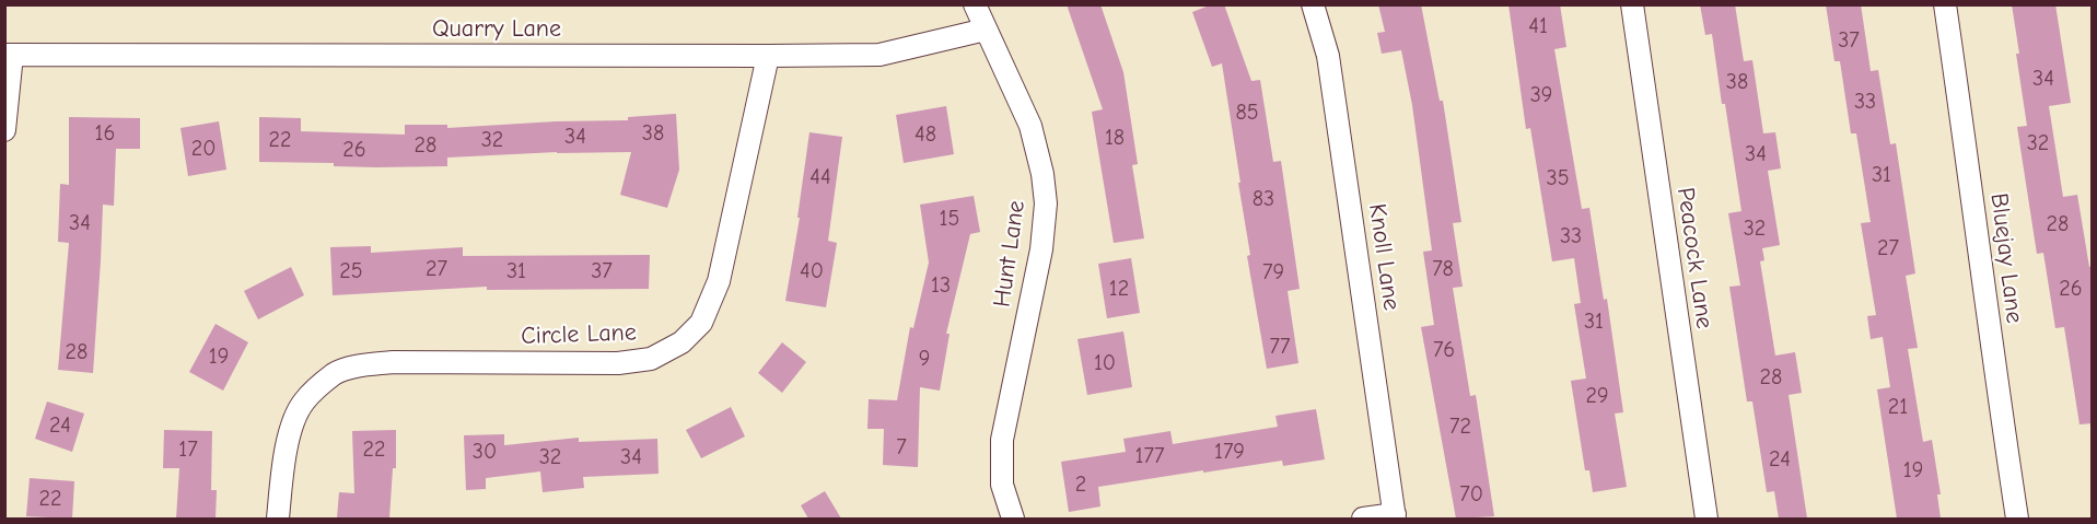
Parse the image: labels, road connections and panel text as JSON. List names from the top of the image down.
{
  "streets": {
    "street": [
      "Quarry Lane",
      "Hunt Lane",
      "Knoll Lane",
      "Peacock Lane",
      "Bluejay Lane",
      "Circle Lane"
    ]
  },
  "crossings": [
    ["Quarry Lane", "Hunt Lane"],
    ["Quarry Lane", "Circle Lane"]
  ],
  "house_numbers": [
    "41",
    "37",
    "34",
    "38",
    "39",
    "33",
    "85",
    "16",
    "38",
    "48",
    "34",
    "18",
    "22",
    "32",
    "32",
    "28",
    "20",
    "26",
    "34",
    "31",
    "44",
    "35",
    "83",
    "15",
    "34",
    "28",
    "32",
    "33",
    "27",
    "27",
    "78",
    "25",
    "31",
    "37",
    "40",
    "79",
    "13",
    "12",
    "26",
    "31",
    "77",
    "76",
    "28",
    "19",
    "9",
    "10",
    "28",
    "29",
    "21",
    "24",
    "72",
    "7",
    "17",
    "22",
    "30",
    "179",
    "177",
    "32",
    "34",
    "24",
    "19",
    "2",
    "70",
    "22"
  ]
}
